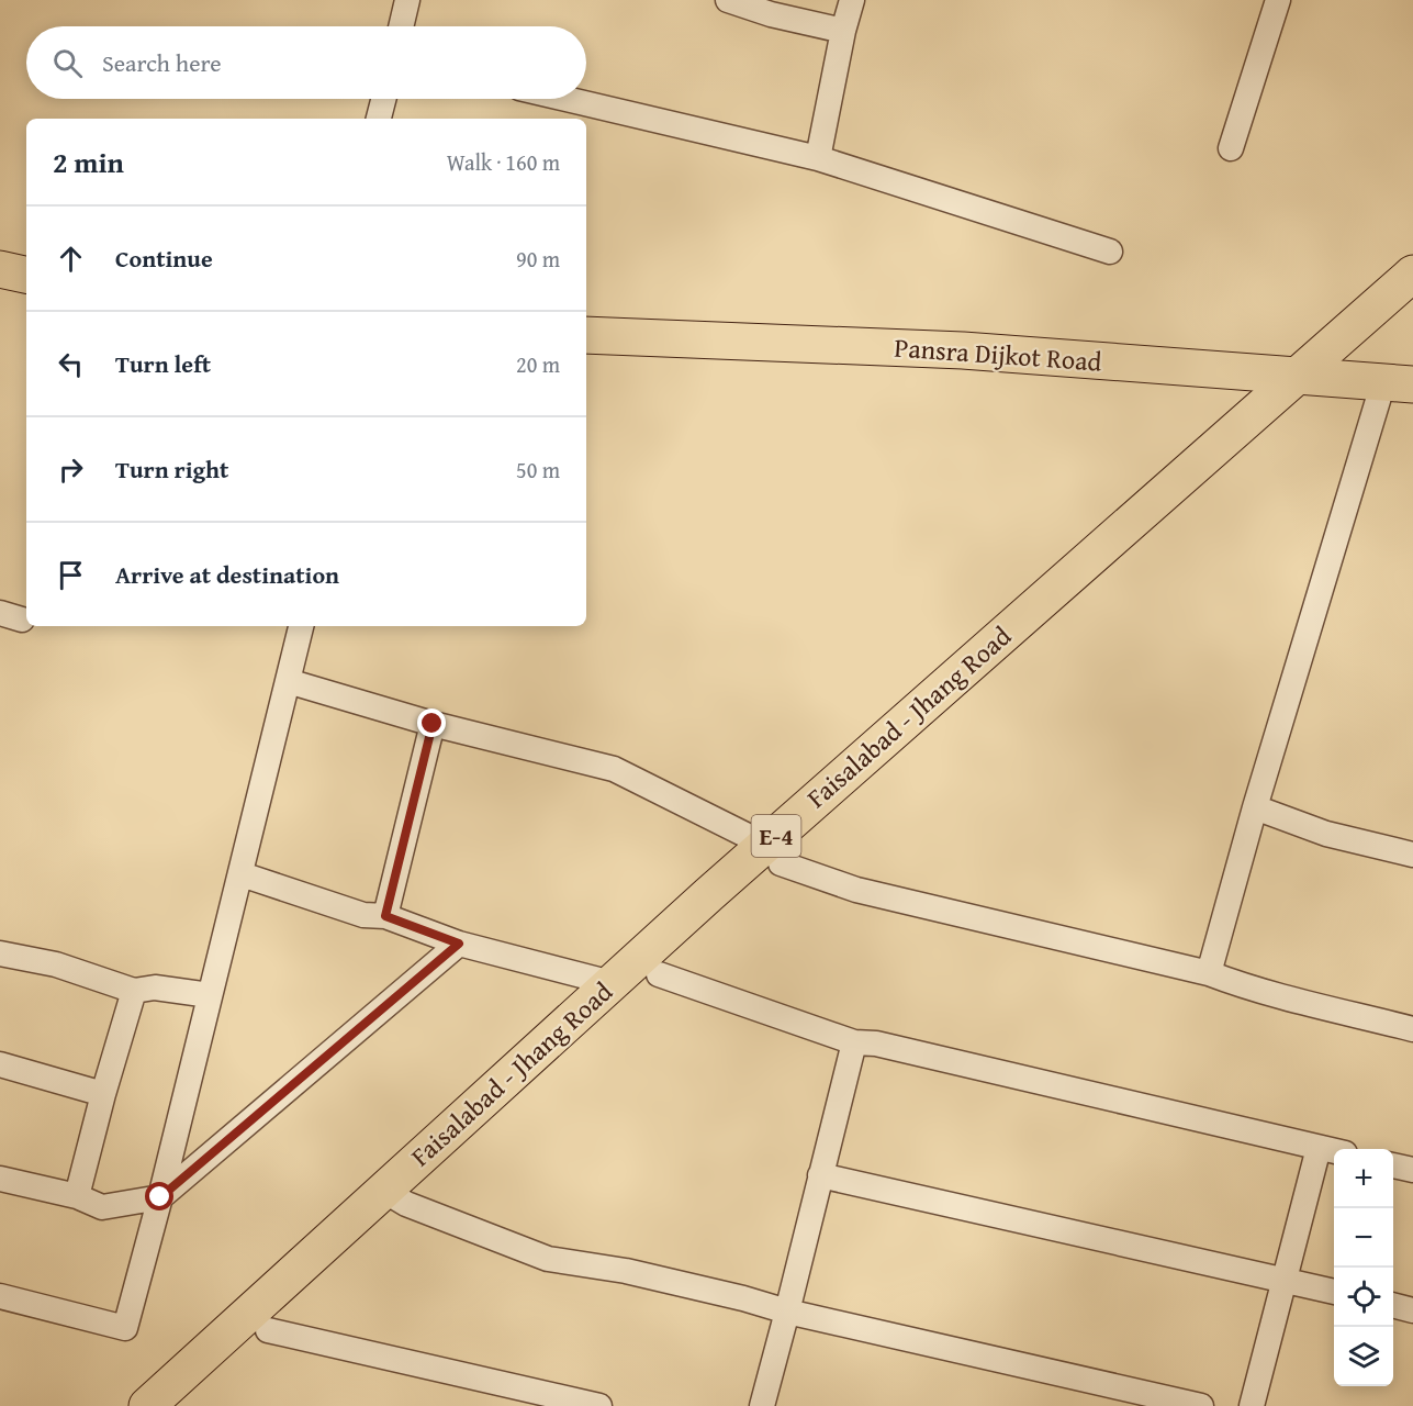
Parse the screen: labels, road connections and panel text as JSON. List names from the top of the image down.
{
  "streets": {
    "main road": ["Pansra Dijkot Road", "Faisalabad - Jhang Road", "E-4"]
  },
  "crossings": [
    ["Pansra Dijkot Road", "Faisalabad - Jhang Road"]
  ],
  "page": {
    "search": "Search here",
    "heading": ["2 min", "Walk · 160 m"],
    "list": [
      ["Continue", "90 m"],
      ["Turn left", "20 m"],
      ["Turn right", "50 m"],
      "Arrive at destination"
    ],
    "map_buttons": ["+", "−"]
  }
}
